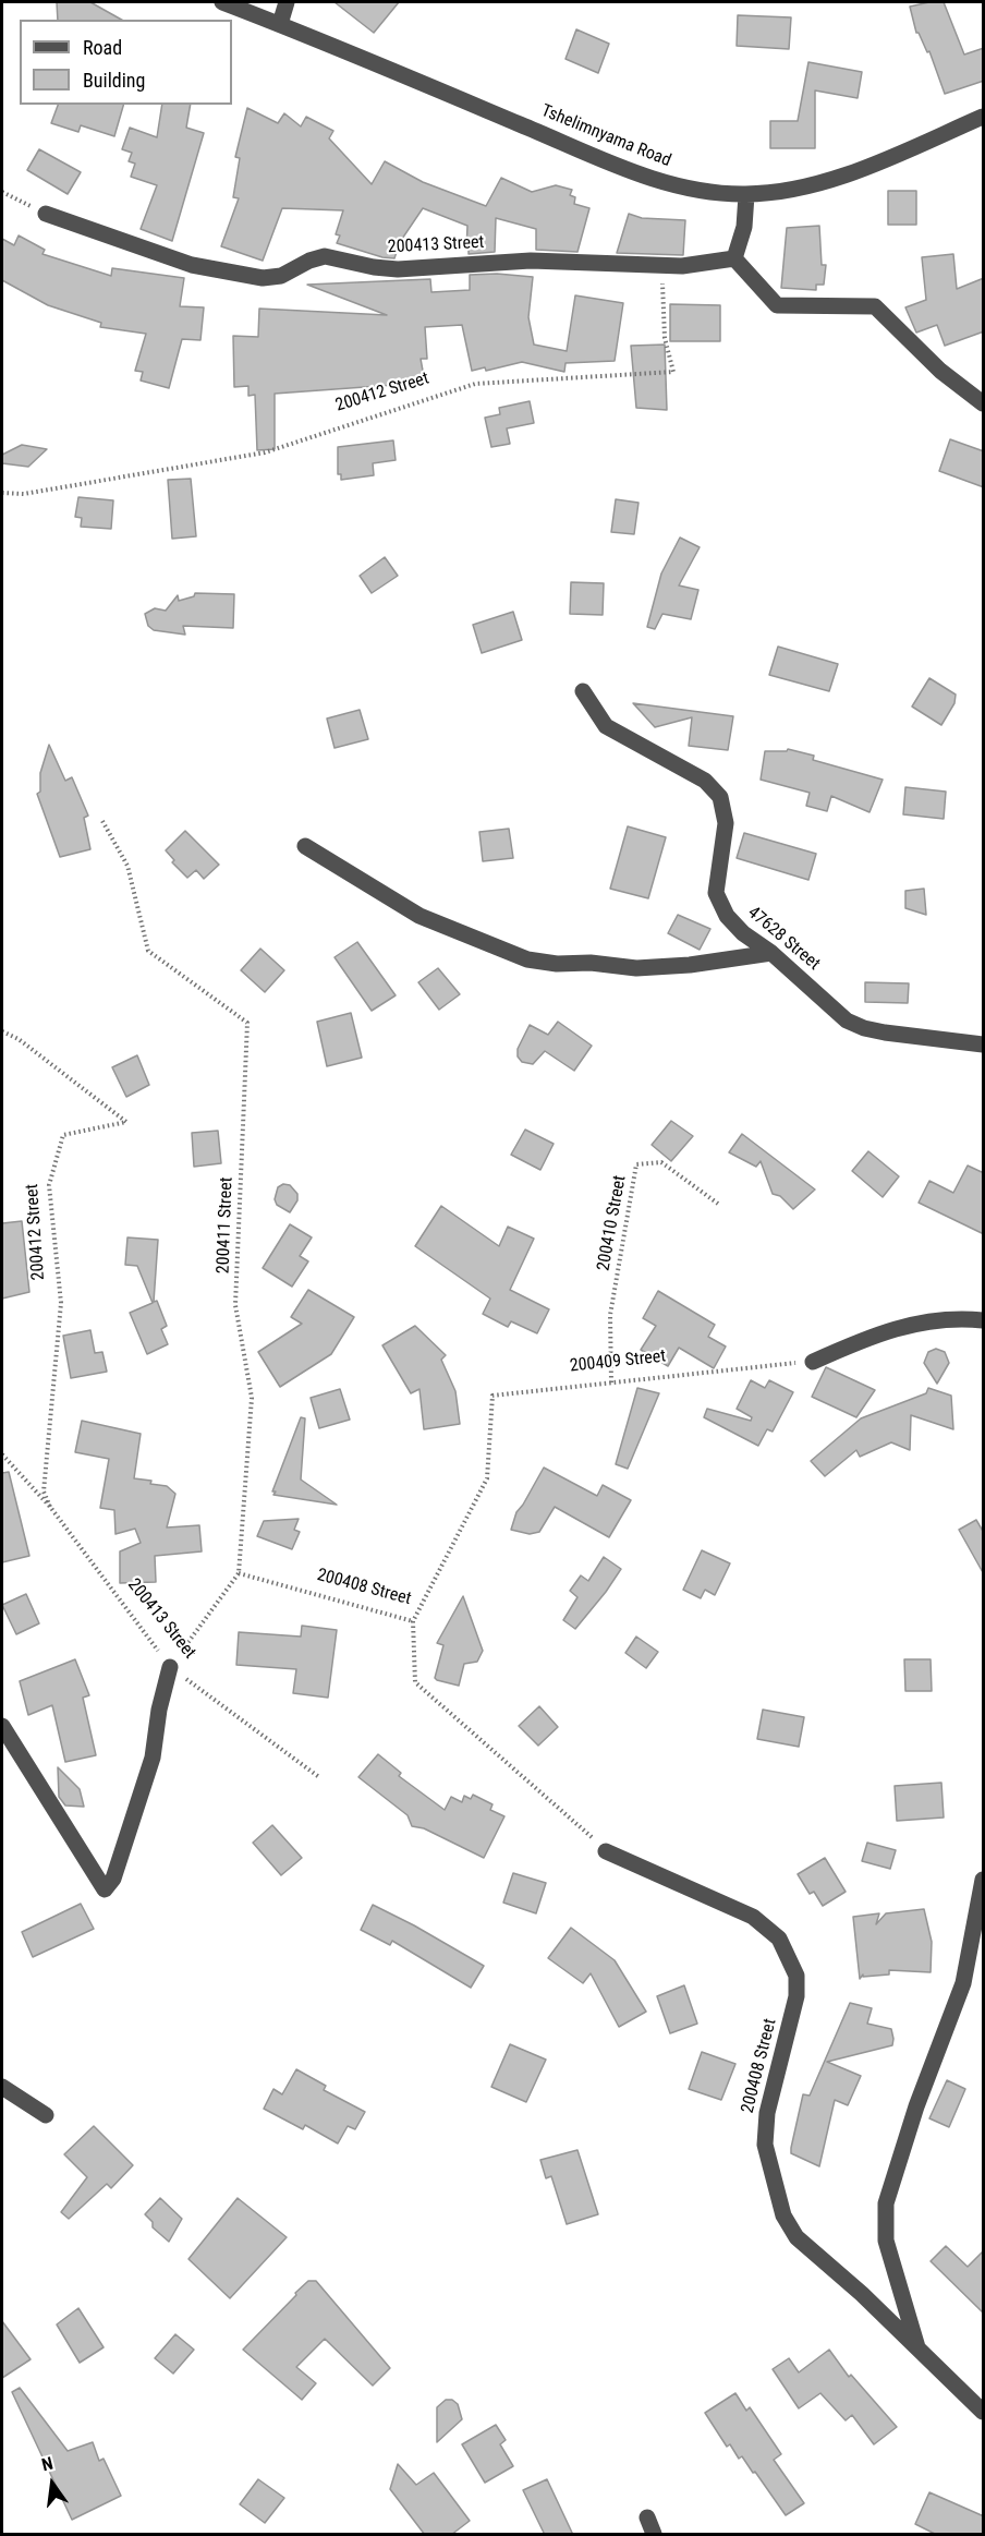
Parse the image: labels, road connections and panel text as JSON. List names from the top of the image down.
{
  "streets": {
    "street": [
      "Tshelimnyama Road",
      "200413 Street",
      "47628 Street",
      "200408 Street"
    ],
    "path": [
      "200412 Street",
      "200410 Street",
      "200411 Street",
      "200409 Street"
    ]
  },
  "crossings": [
    ["200413 Street", "200412 Street"],
    ["200410 Street", "200409 Street"],
    ["200411 Street", "200408 Street"],
    ["200409 Street", "200408 Street"]
  ],
  "legend": ["Road", "Building"],
  "north": "top"
}
